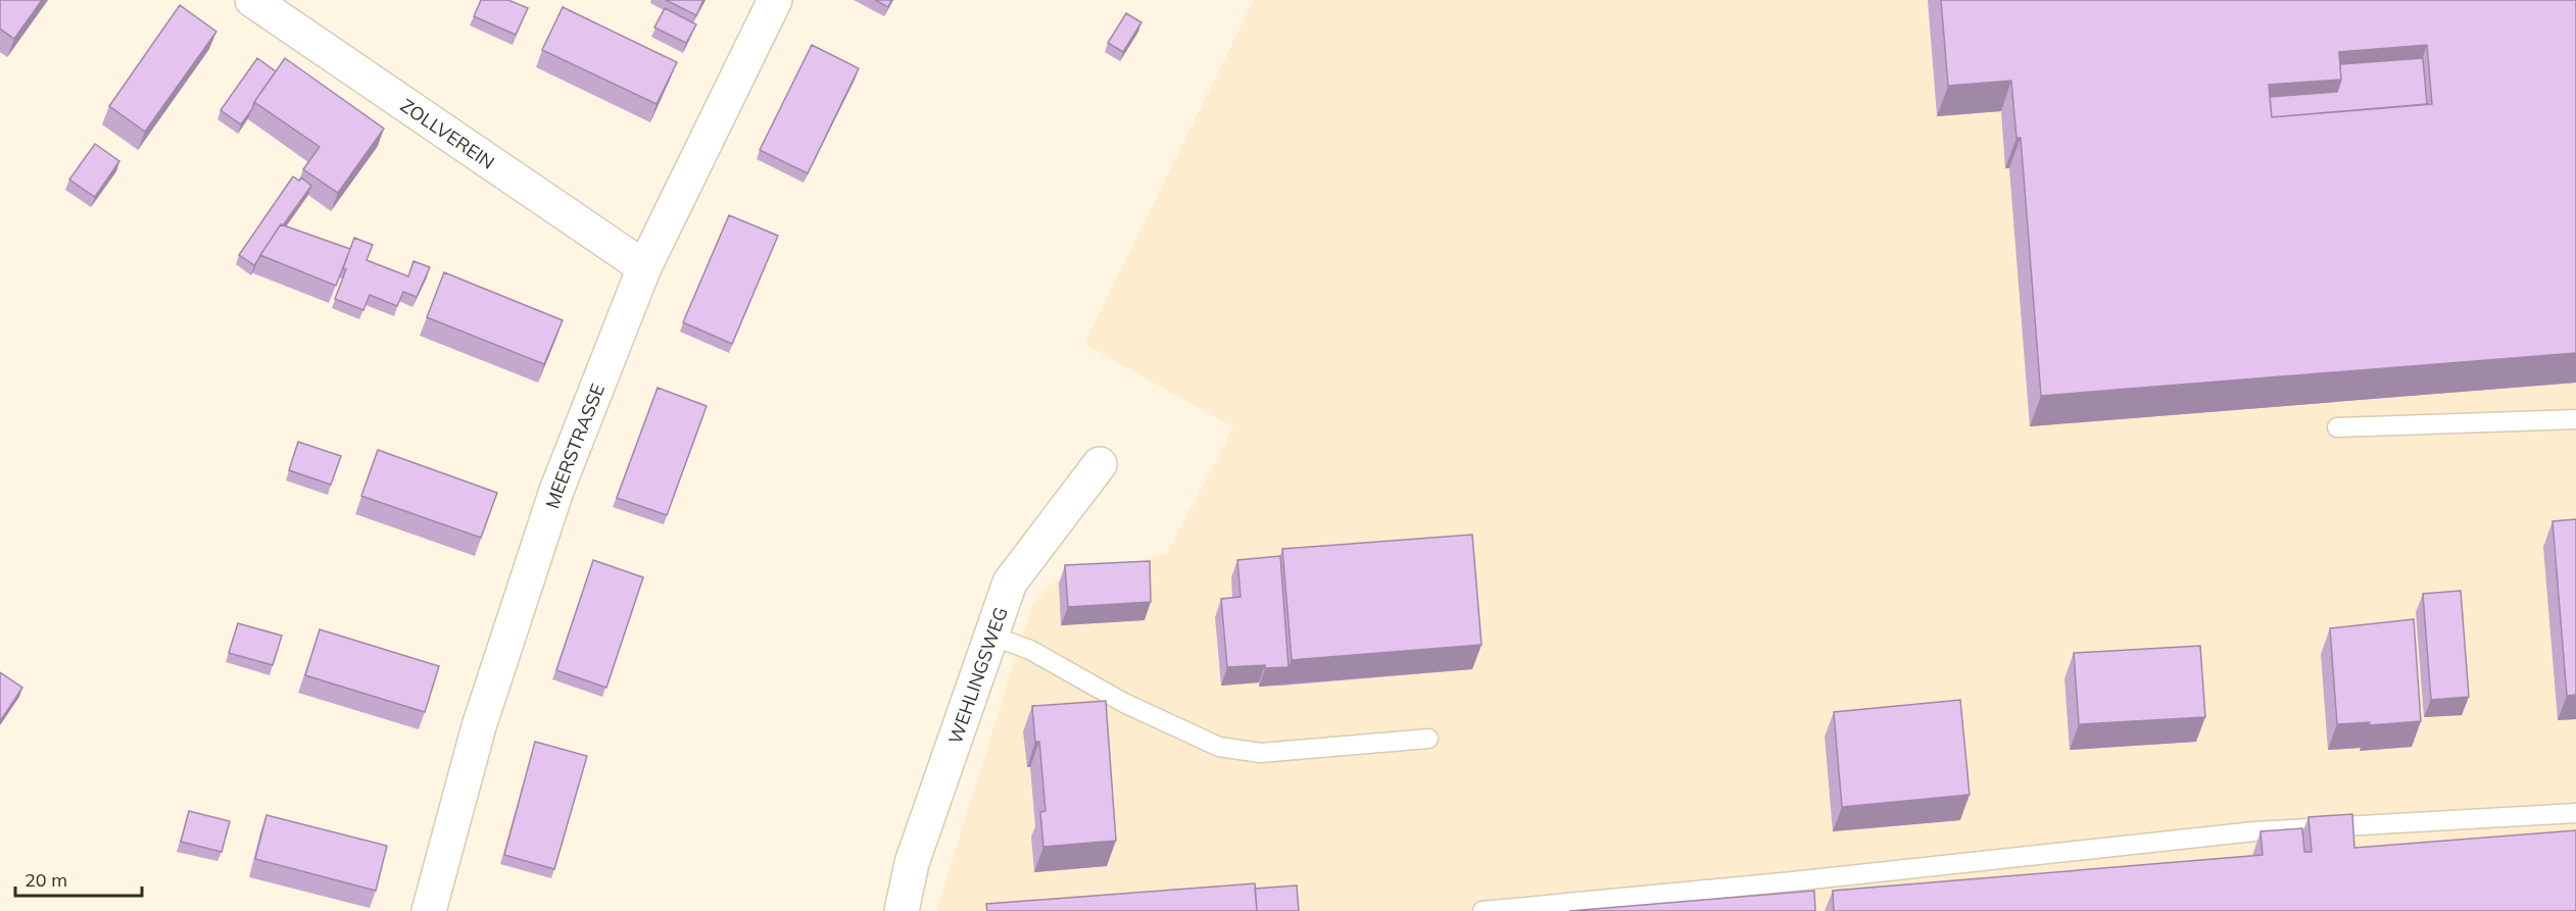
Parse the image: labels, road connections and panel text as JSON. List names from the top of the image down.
{
  "streets": {
    "street": ["ZOLLVEREIN", "MEERSTRASSE", "WEHLINGSWEG"]
  },
  "crossings": [
    ["ZOLLVEREIN", "MEERSTRASSE"]
  ],
  "scale_bar": "20 m"
}
